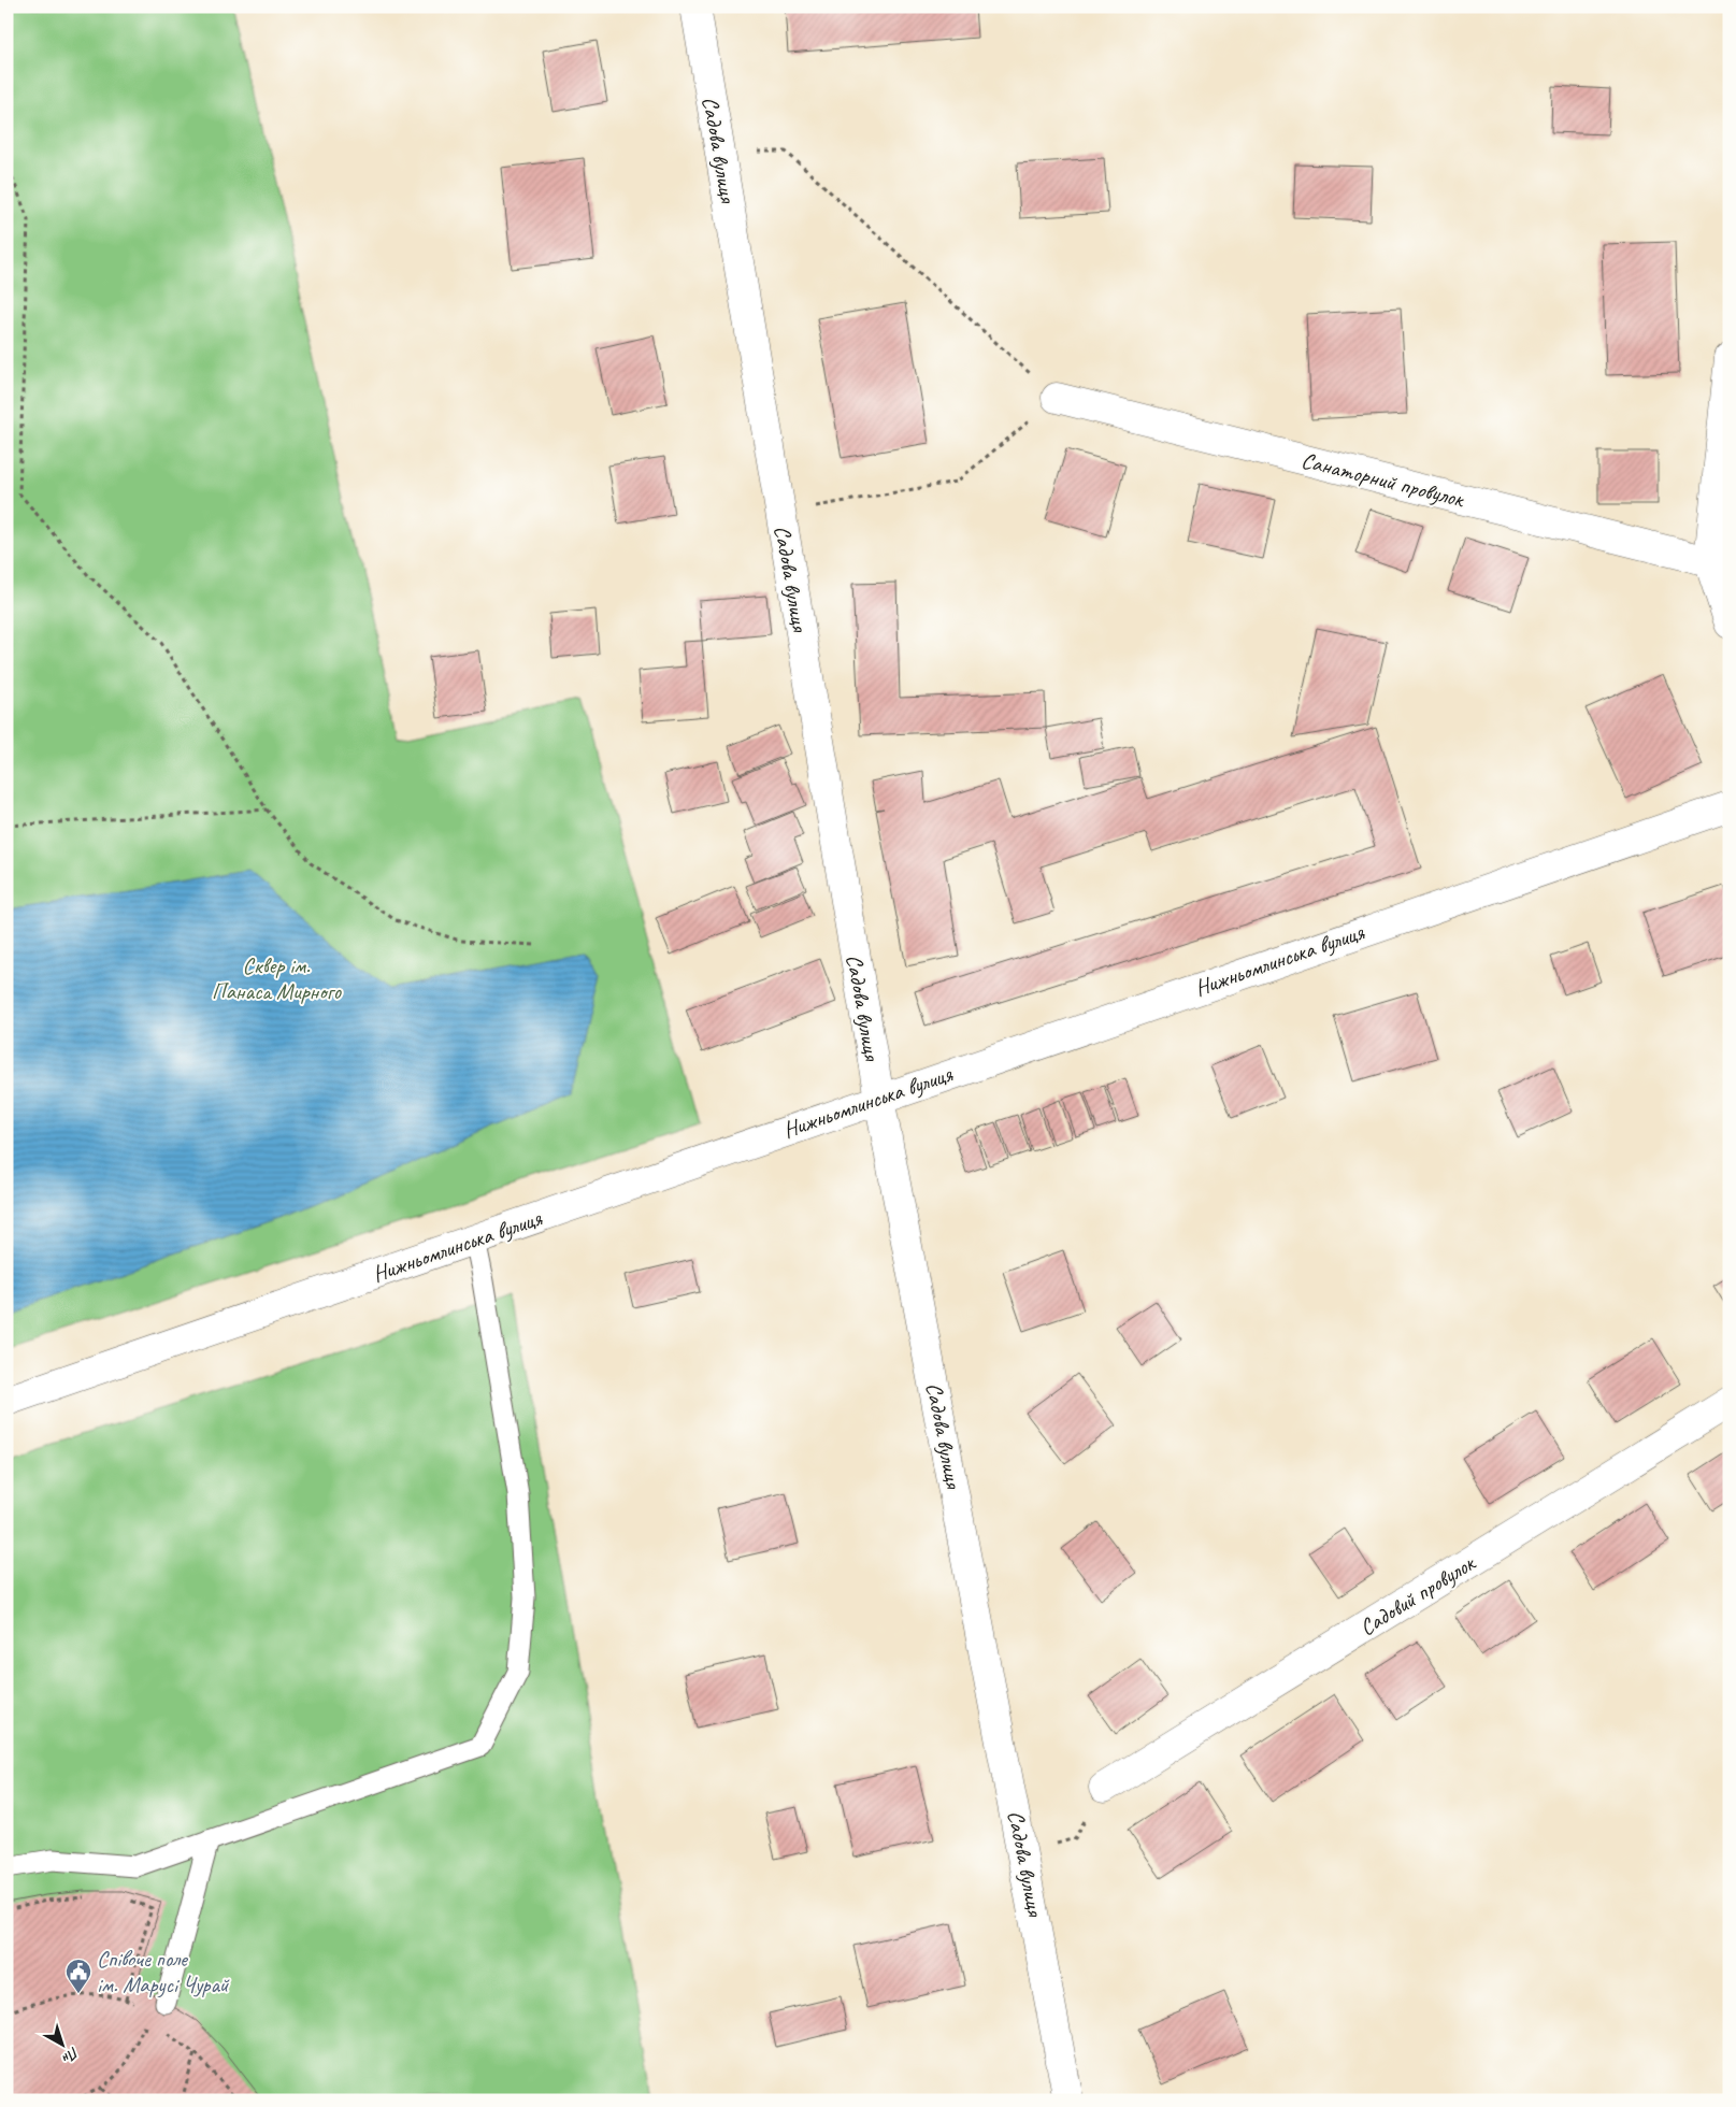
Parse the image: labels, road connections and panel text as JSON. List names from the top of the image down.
{
  "streets": {
    "street": [
      "Садова вулиця",
      "Санаторний провулок",
      "Нижньомлинська вулиця",
      "Садовий провулок"
    ]
  },
  "crossings": [
    ["Садова вулиця", "Нижньомлинська вулиця"]
  ],
  "parks": ["Сквер ім. Панаса Мирного"],
  "places": {
    "public building": ["Співоче поле ім. Марусі Чурай"]
  },
  "north": "bottom right"
}
